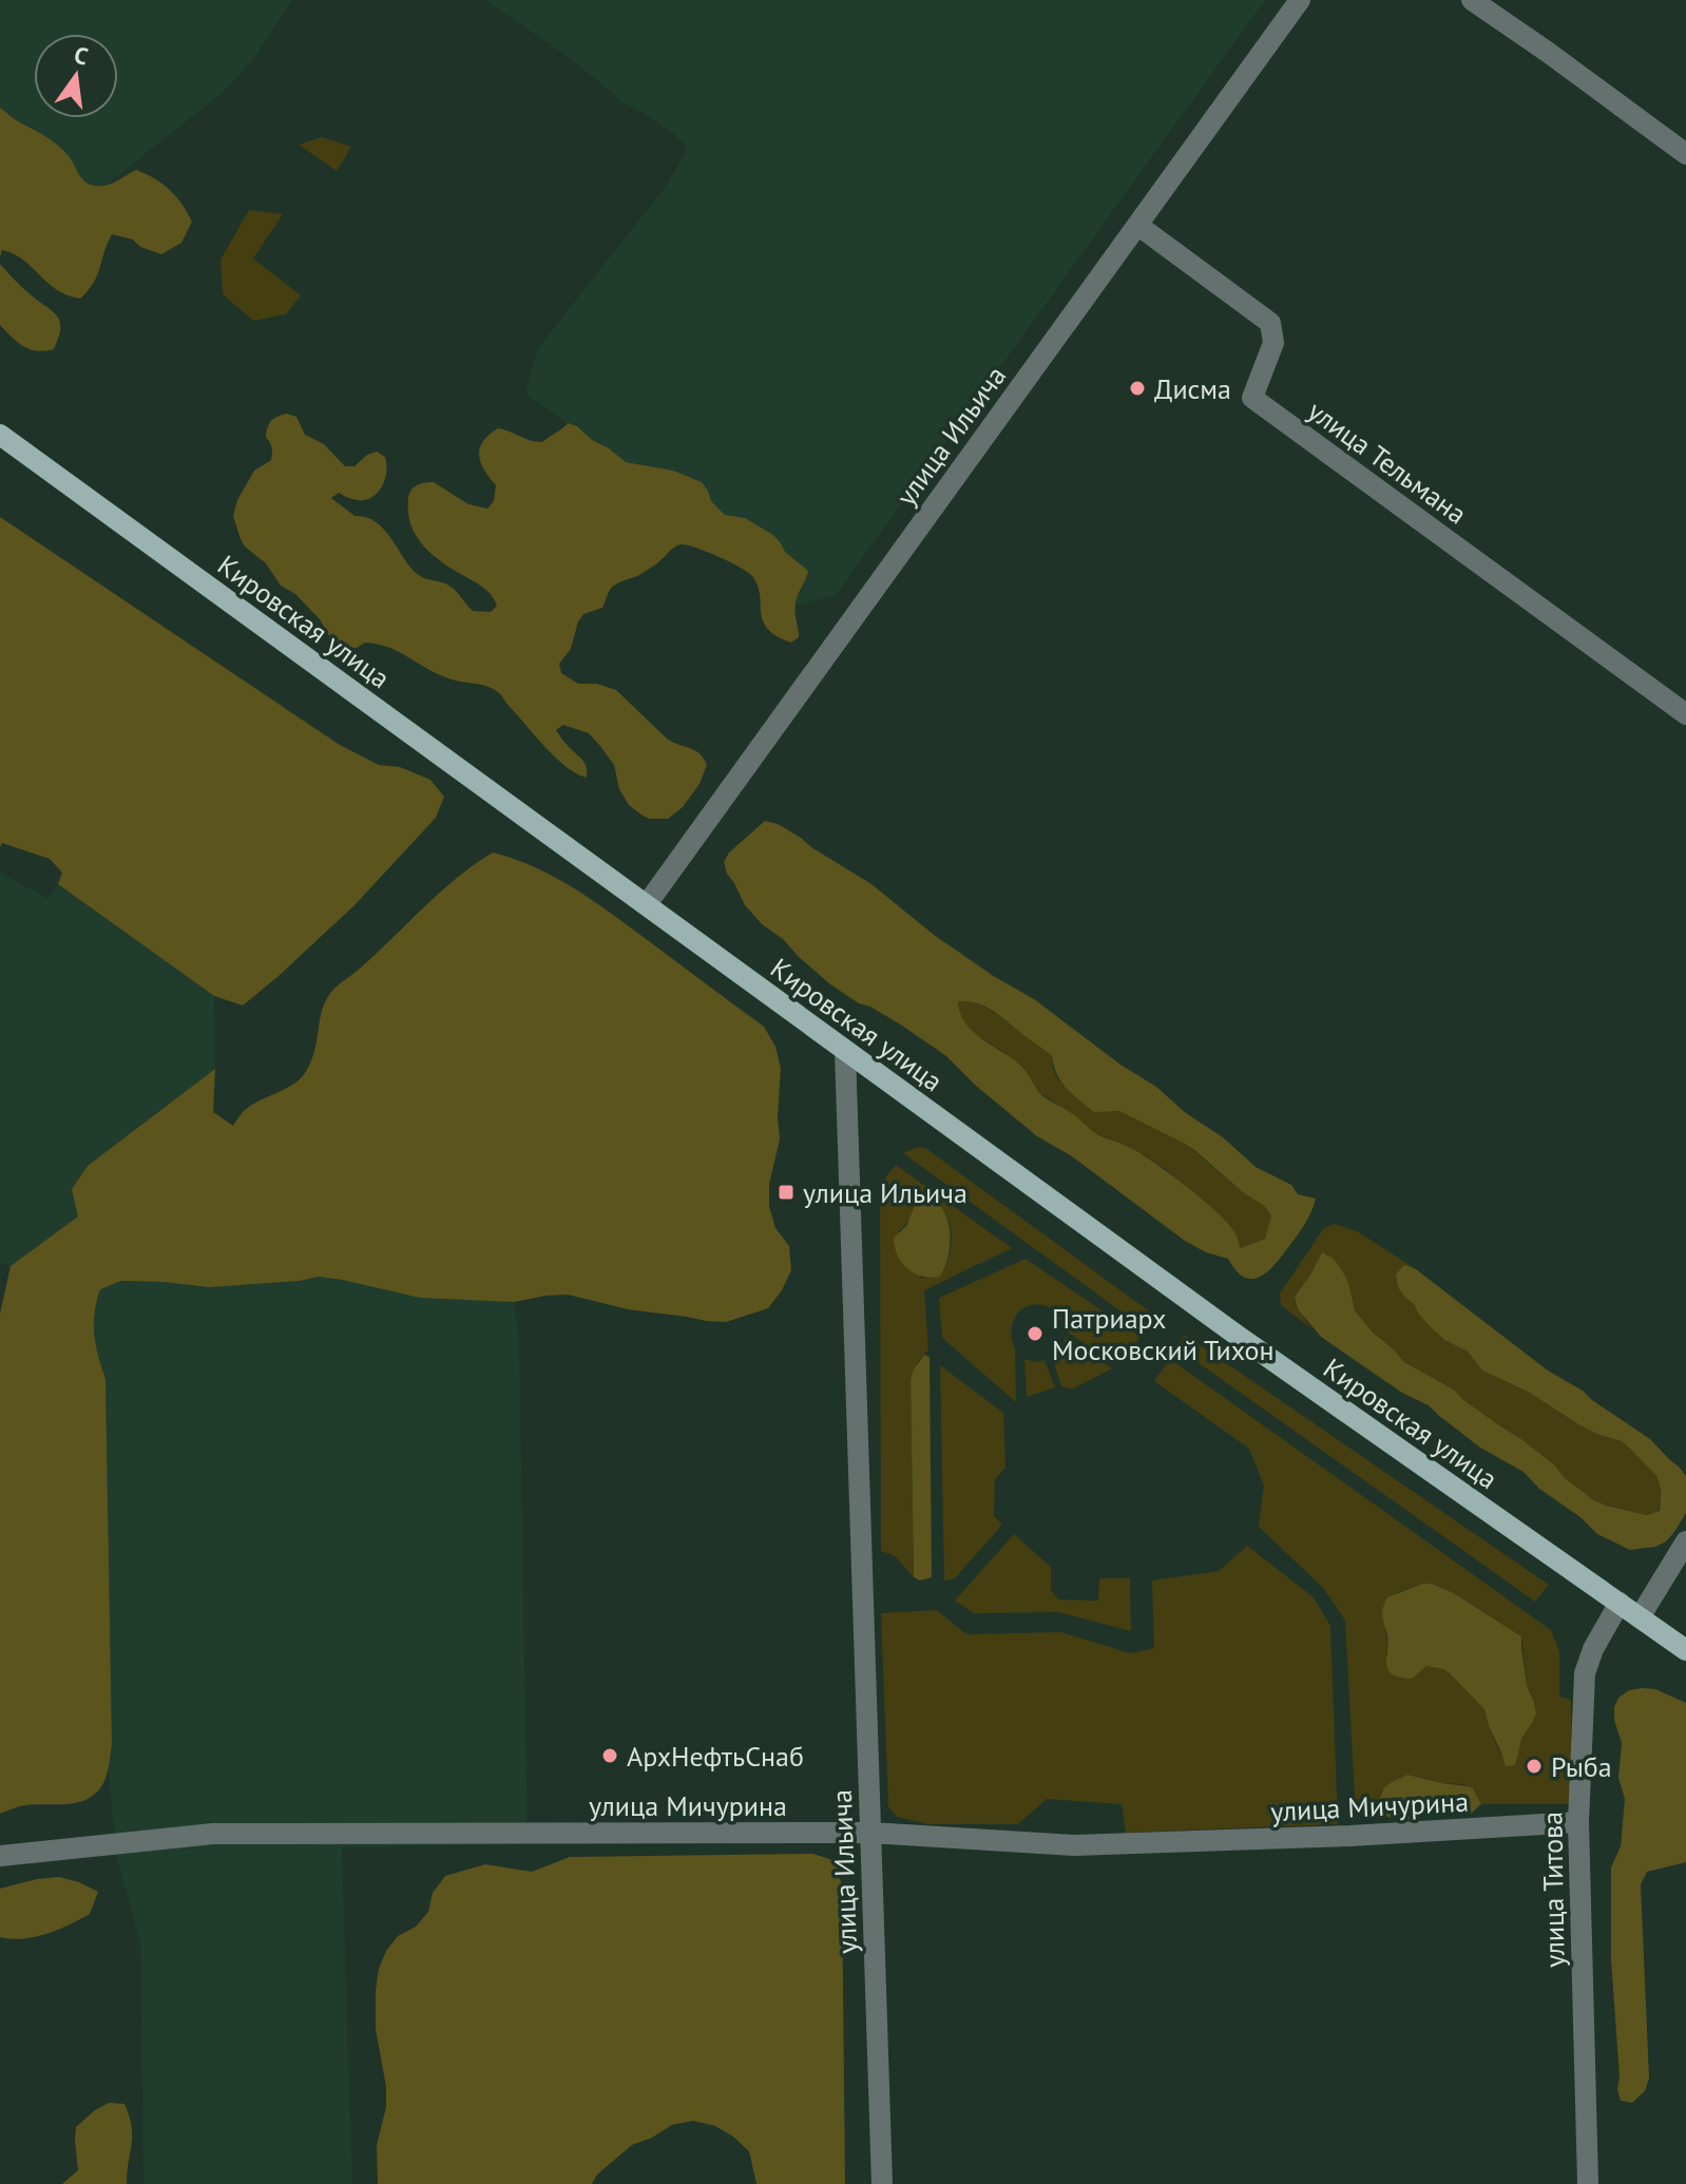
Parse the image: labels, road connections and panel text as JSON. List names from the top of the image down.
{
  "streets": {
    "main road": ["Кировская улица"],
    "street": [
      "улица Ильича",
      "улица Тельмана",
      "улица Мичурина",
      "улица Титова"
    ]
  },
  "crossings": [
    ["улица Ильича", "улица Тельмана"],
    ["улица Ильича", "Кировская улица"],
    ["улица Ильича", "улица Мичурина"],
    ["Кировская улица", "улица Титова"],
    ["улица Мичурина", "улица Титова"]
  ],
  "places": {
    "other": [
      "Дисма",
      "Патриарх Московский Тихон",
      "АрхНефтьСнаб",
      "Рыба"
    ],
    "transit": ["улица Ильича"]
  },
  "north": "top"
}
